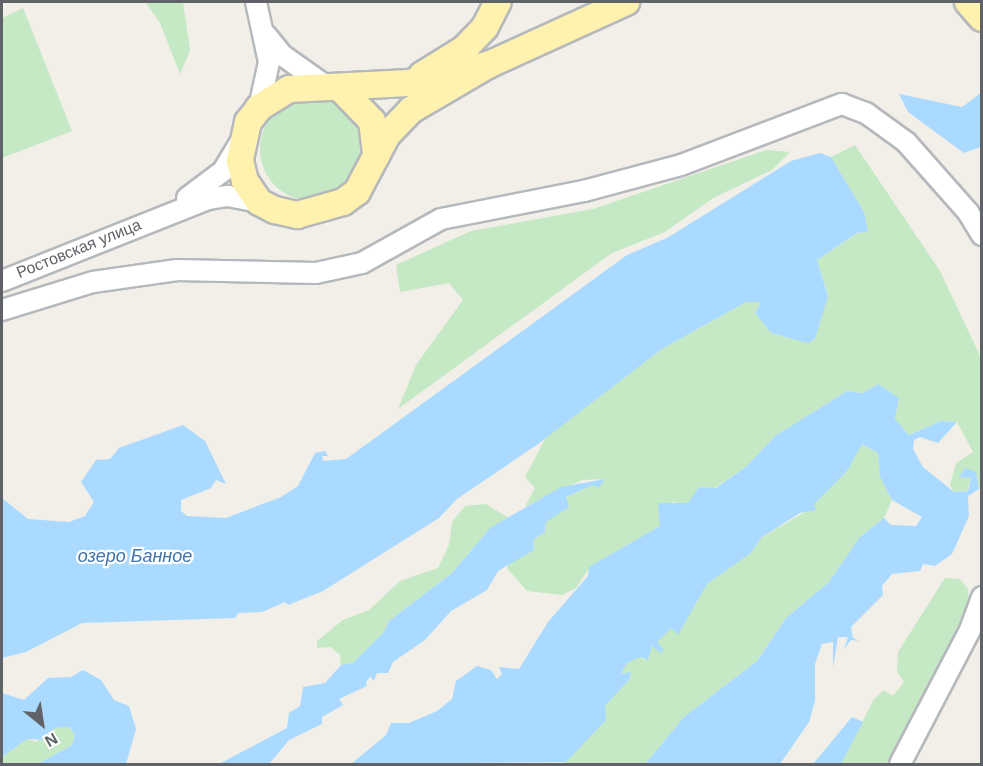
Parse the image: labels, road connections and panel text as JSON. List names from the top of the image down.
{
  "streets": {
    "street": ["Ростовская улица"]
  },
  "water": ["озеро Банное"],
  "north": "bottom right"
}
